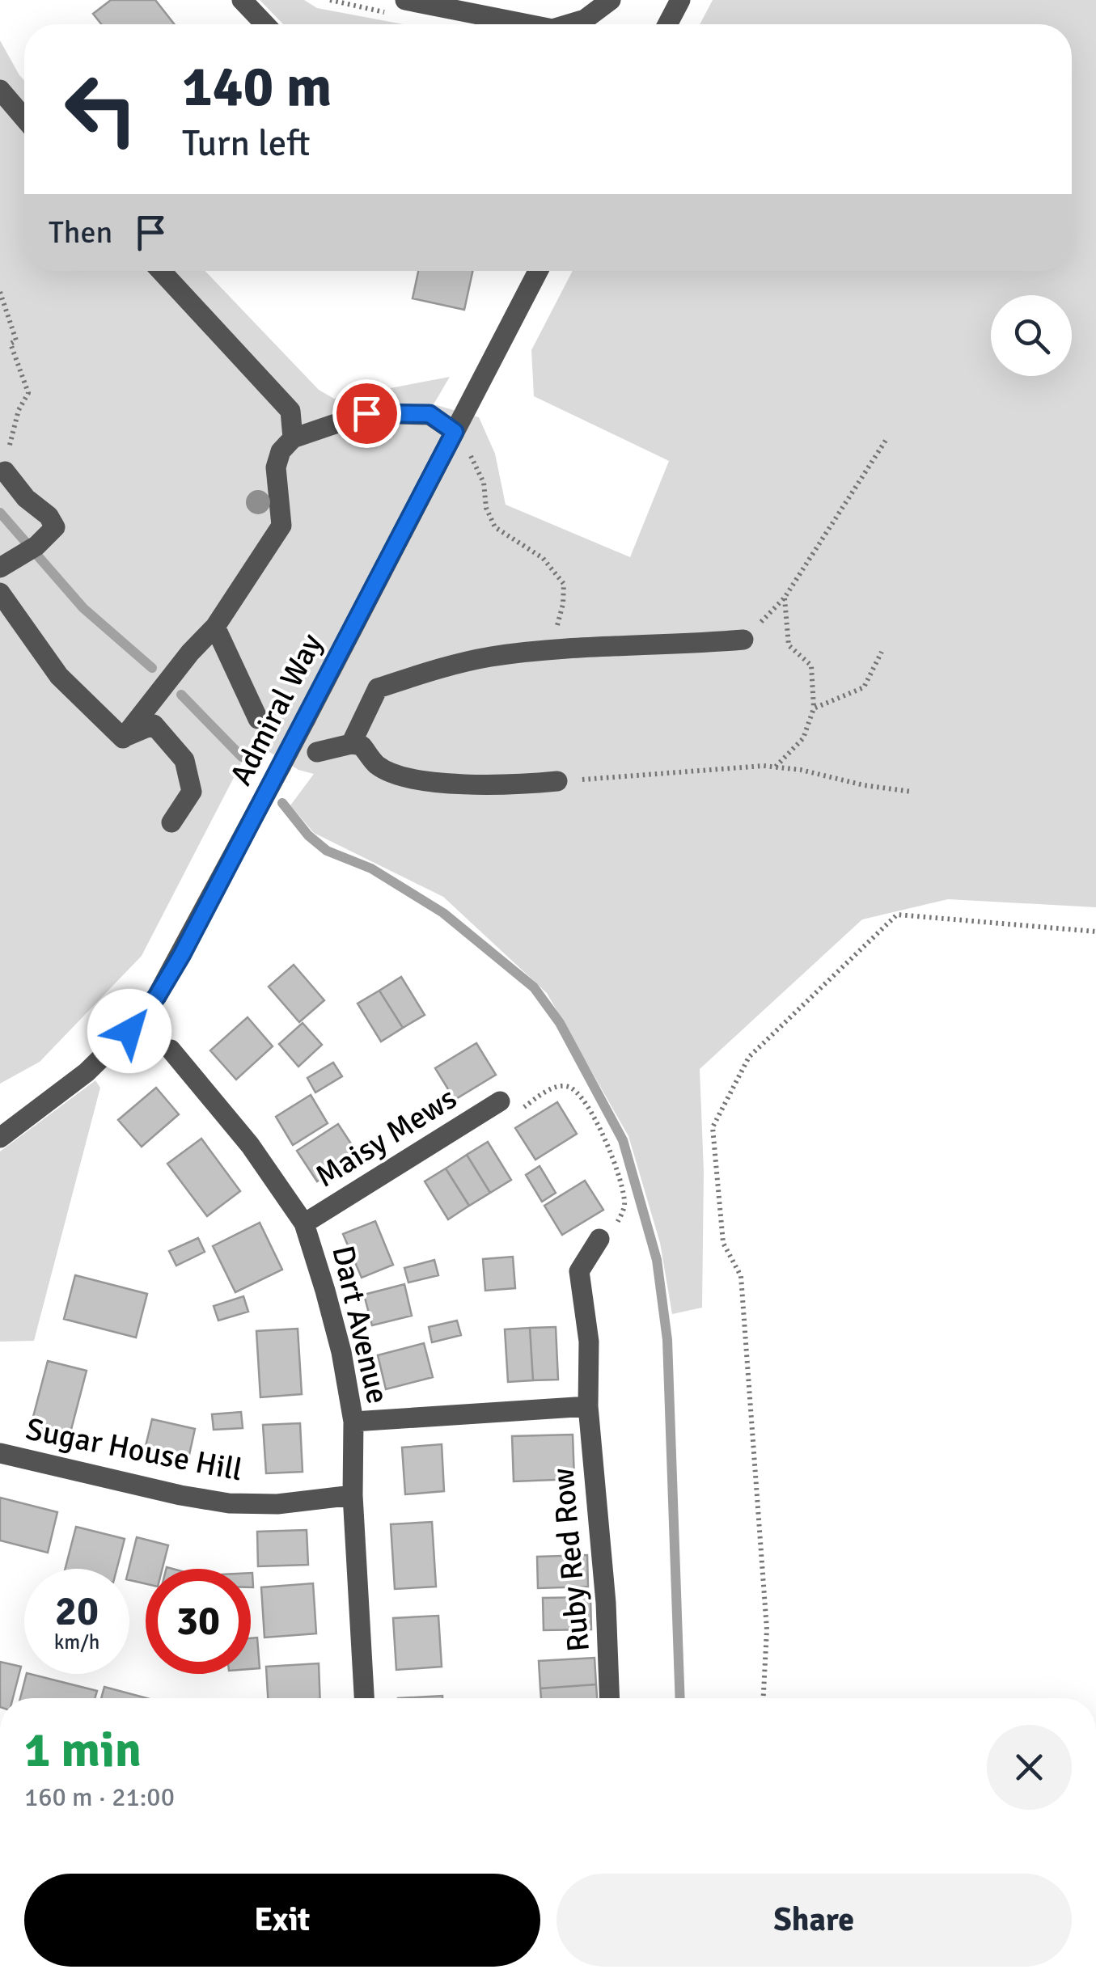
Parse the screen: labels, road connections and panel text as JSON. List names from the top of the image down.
{
  "streets": {
    "street": [
      "Admiral Way",
      "Maisy Mews",
      "Dart Avenue",
      "Sugar House Hill",
      "Ruby Red Row"
    ]
  },
  "crossings": [
    ["Maisy Mews", "Dart Avenue"],
    ["Dart Avenue", "Sugar House Hill"]
  ],
  "page": {
    "turn": ["140 m", "Turn left"],
    "then": "Then",
    "speed": "20 km/h",
    "limit": "30",
    "heading": ["1 min", "160 m · 21:00"],
    "buttons": ["Exit", "Share"]
  }
}
